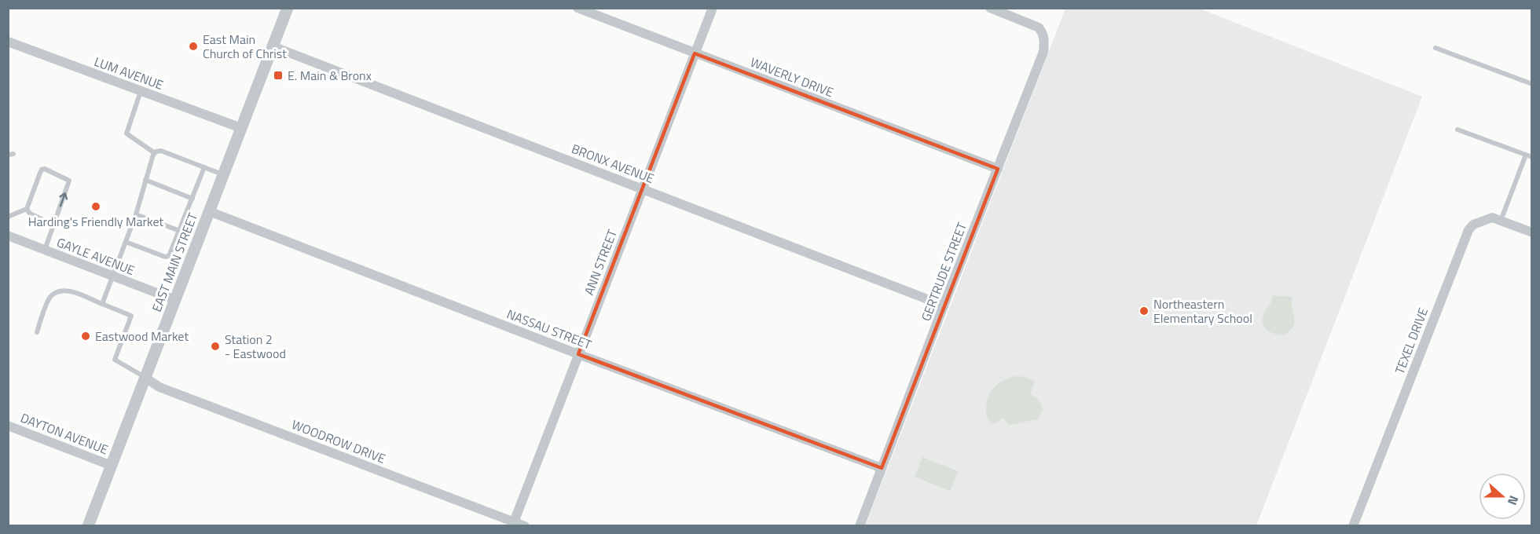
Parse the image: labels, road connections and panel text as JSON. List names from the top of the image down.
{
  "streets": {
    "street": [
      "LUM AVENUE",
      "WAVERLY DRIVE",
      "BRONX AVENUE",
      "GAYLE AVENUE",
      "EAST MAIN STREET",
      "ANN STREET",
      "GERTRUDE STREET",
      "NASSAU STREET",
      "TEXEL DRIVE",
      "DAYTON AVENUE",
      "WOODROW DRIVE"
    ]
  },
  "crossings": [
    ["LUM AVENUE", "EAST MAIN STREET"],
    ["WAVERLY DRIVE", "ANN STREET"],
    ["WAVERLY DRIVE", "GERTRUDE STREET"],
    ["BRONX AVENUE", "EAST MAIN STREET"],
    ["BRONX AVENUE", "ANN STREET"],
    ["BRONX AVENUE", "GERTRUDE STREET"],
    ["GAYLE AVENUE", "EAST MAIN STREET"],
    ["EAST MAIN STREET", "NASSAU STREET"],
    ["EAST MAIN STREET", "DAYTON AVENUE"],
    ["EAST MAIN STREET", "WOODROW DRIVE"],
    ["ANN STREET", "NASSAU STREET"],
    ["ANN STREET", "WOODROW DRIVE"],
    ["GERTRUDE STREET", "NASSAU STREET"]
  ],
  "places": {
    "other": [
      "East Main Church of Christ",
      "Harding's Friendly Market",
      "Northeastern Elementary School",
      "Eastwood Market",
      "Station 2 - Eastwood"
    ],
    "transit": ["E. Main & Bronx"]
  },
  "north": "right"
}
